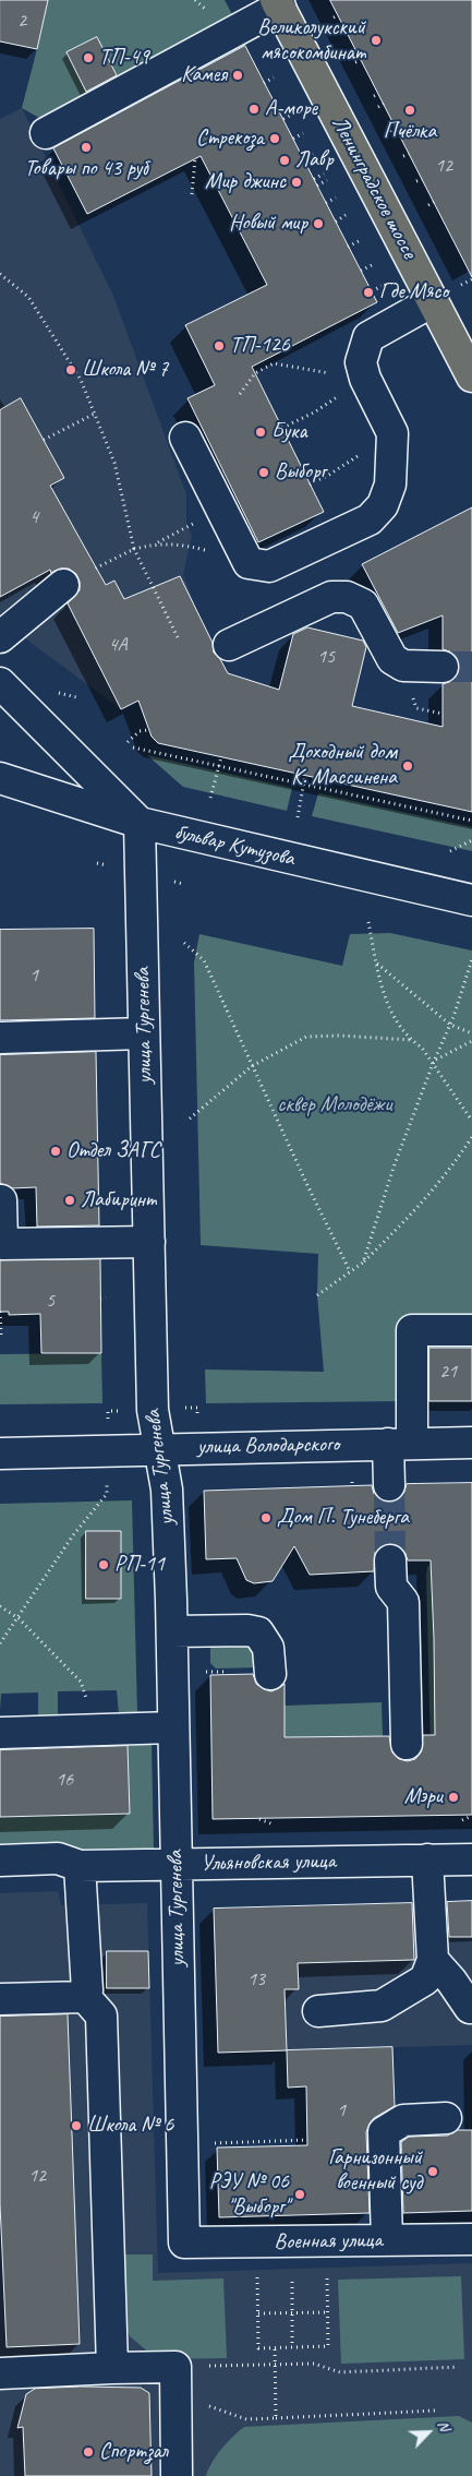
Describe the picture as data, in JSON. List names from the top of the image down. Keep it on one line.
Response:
{"streets":{"main road":["Ленинградское шоссе"],"street":["бульвар Кутузова","улица Тургенева","улица Володарского","Ульяновская улица","Военная улица"]},"crossings":[["бульвар Кутузова","улица Тургенева"],["улица Тургенева","улица Володарского"],["улица Тургенева","Ульяновская улица"],["улица Тургенева","Военная улица"]],"parks":["сквер Молодёжи"],"places":["Великолукский мясокомбинат","ТП-49","Камея","А-море","Пчёлка","Стрекоза","Товары по 43 руб","Лавр","Мир джинс","Новый мир","Где Мясо","ТП-126","Школа № 7","Бука","Выборг","Доходный дом К. Массинена","Отдел ЗАГС","Лабиринт","Дом П. Тунеберга","РП-11","Мэри","Школа № 6","Гарнизонный военный суд","РЭУ № 06 \"Выборг\"","Спортзал"],"house_numbers":["2","12","4","4А","15","1","5","21","16","13","1","12"],"north":"top right"}
